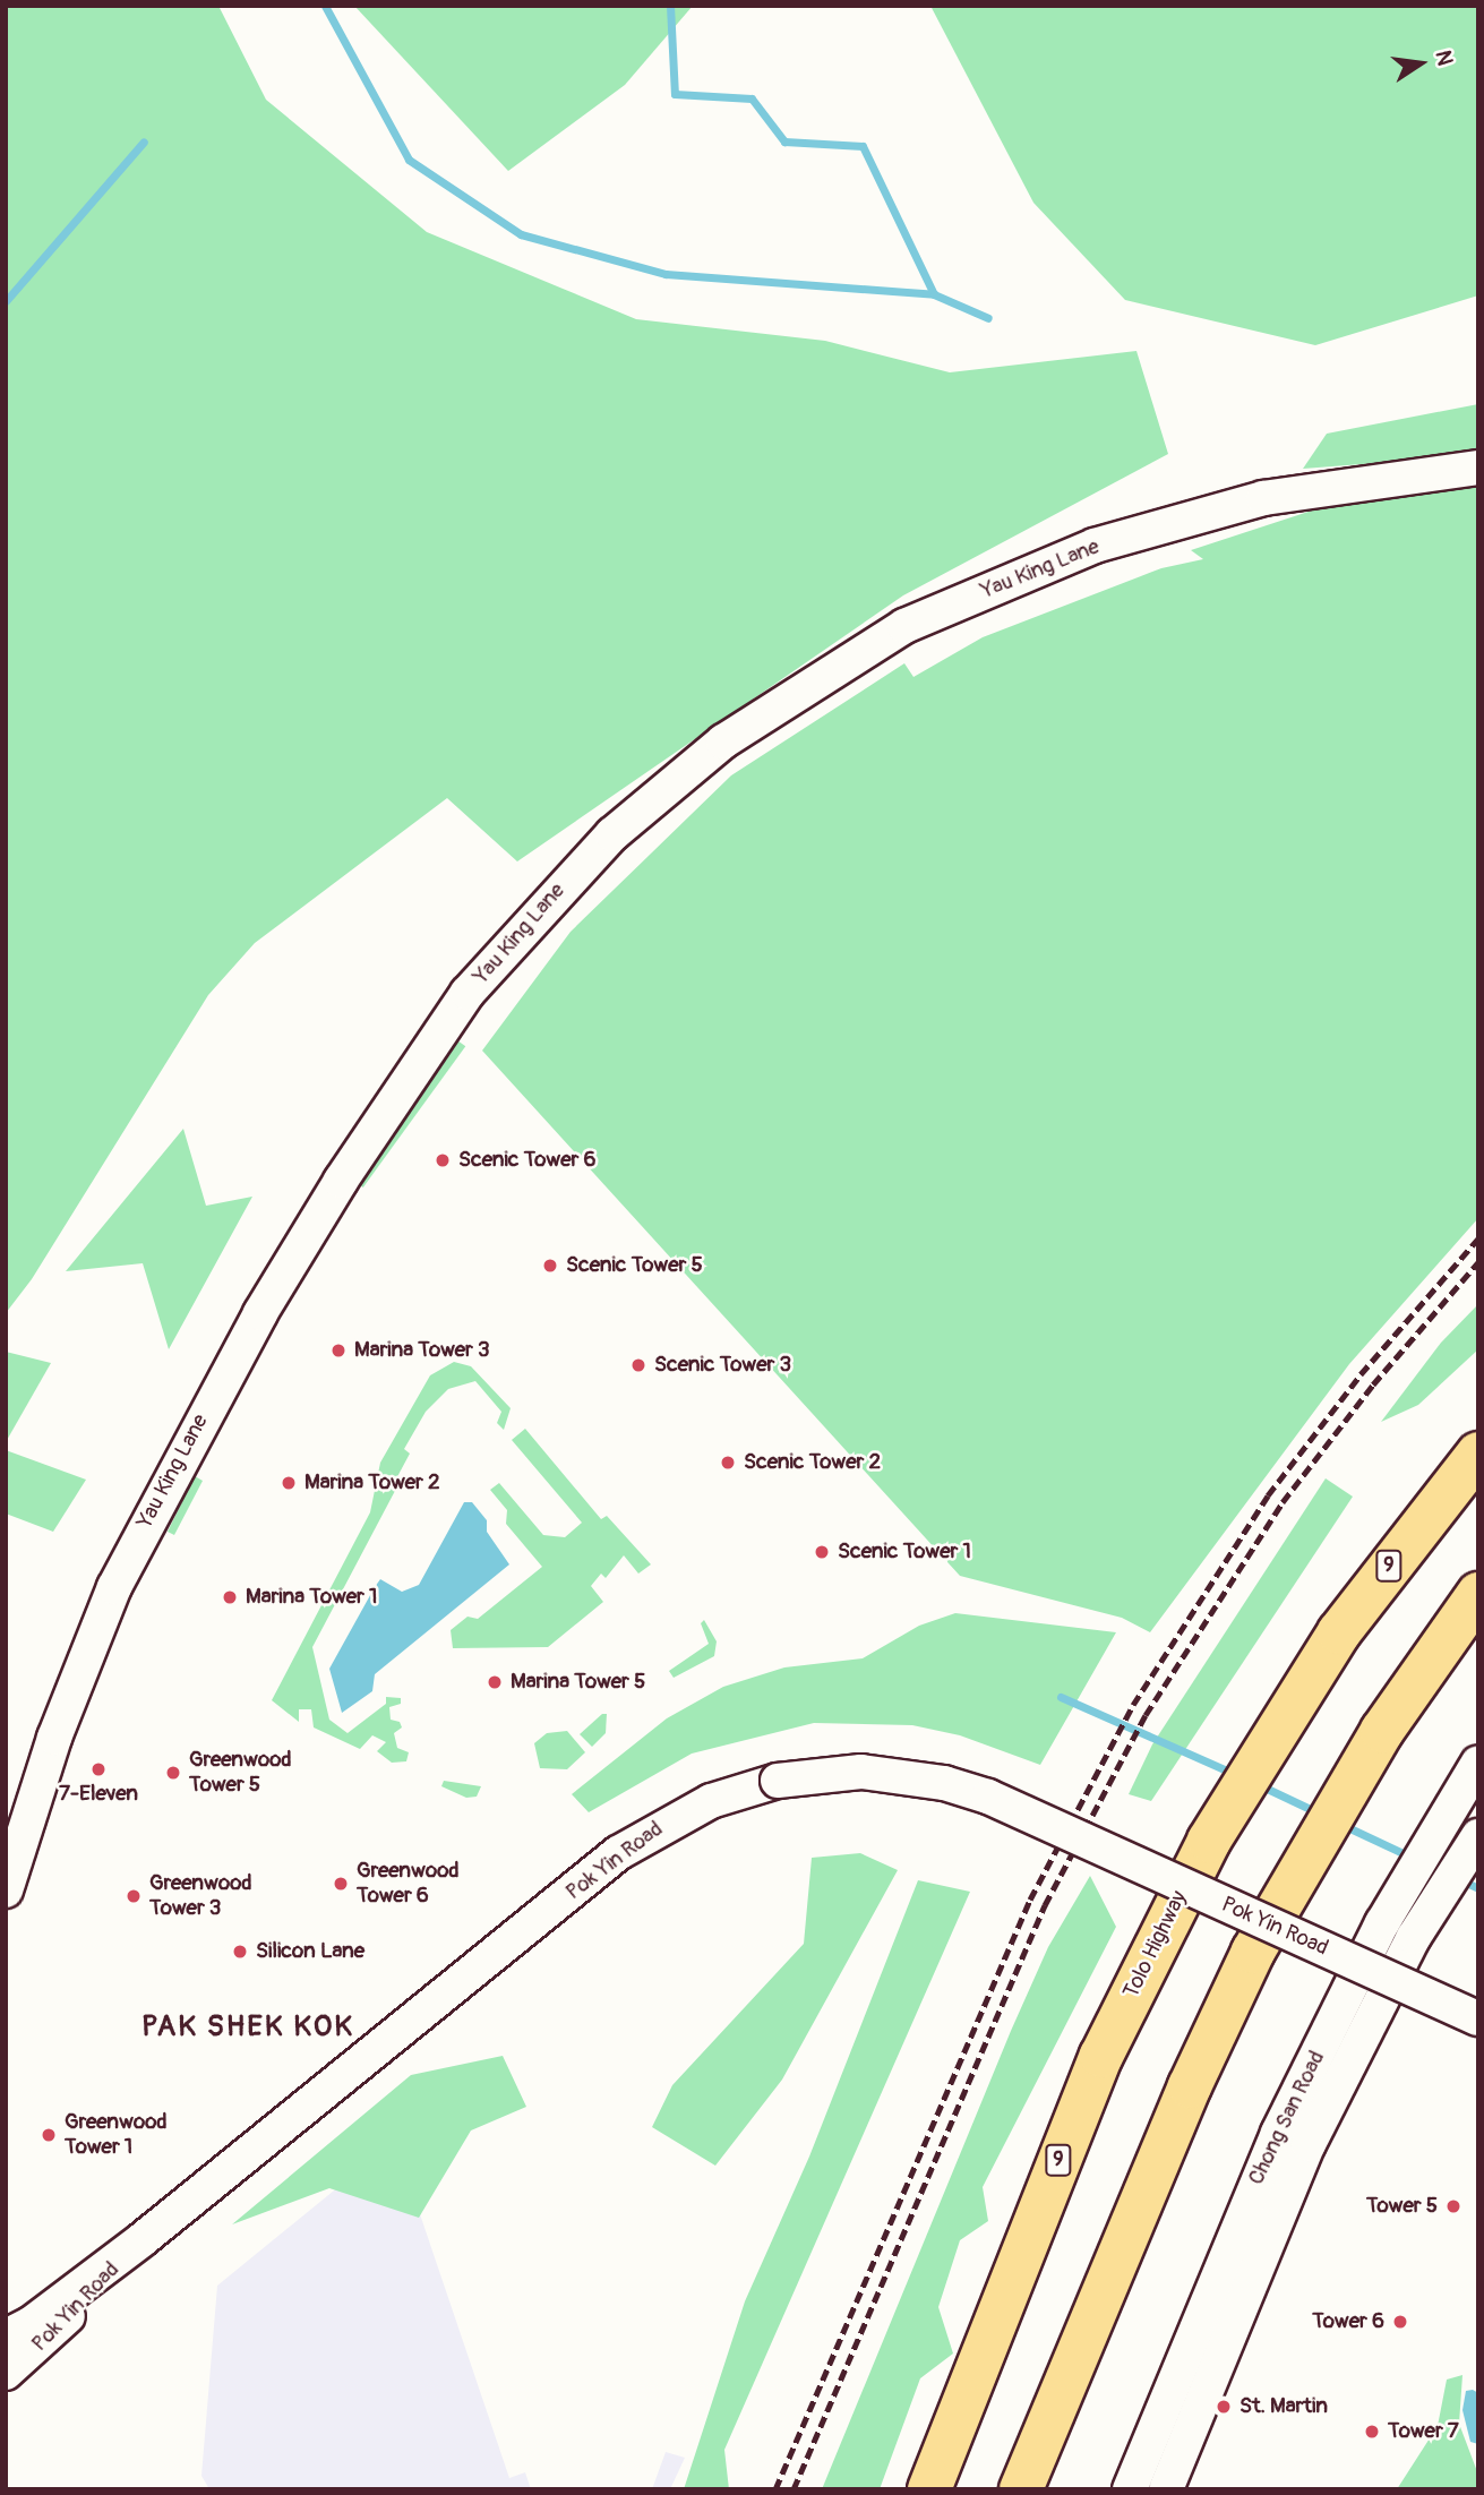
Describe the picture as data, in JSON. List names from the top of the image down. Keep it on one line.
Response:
{"streets":{"highway":["9","Tolo Highway"],"street":["Yau King Lane","Pok Yin Road","Chong San Road"]},"districts":["PAK SHEK KOK"],"places":["Scenic Tower 6","Scenic Tower 5","Marina Tower 3","Scenic Tower 3","Scenic Tower 2","Marina Tower 2","Scenic Tower 1","Marina Tower 1","Marina Tower 5","7-Eleven","Greenwood Tower 5","Greenwood Tower 6","Greenwood Tower 3","Silicon Lane","Greenwood Tower 1","Tower 5","Tower 6","St. Martin","Tower 7"],"north":"right"}
